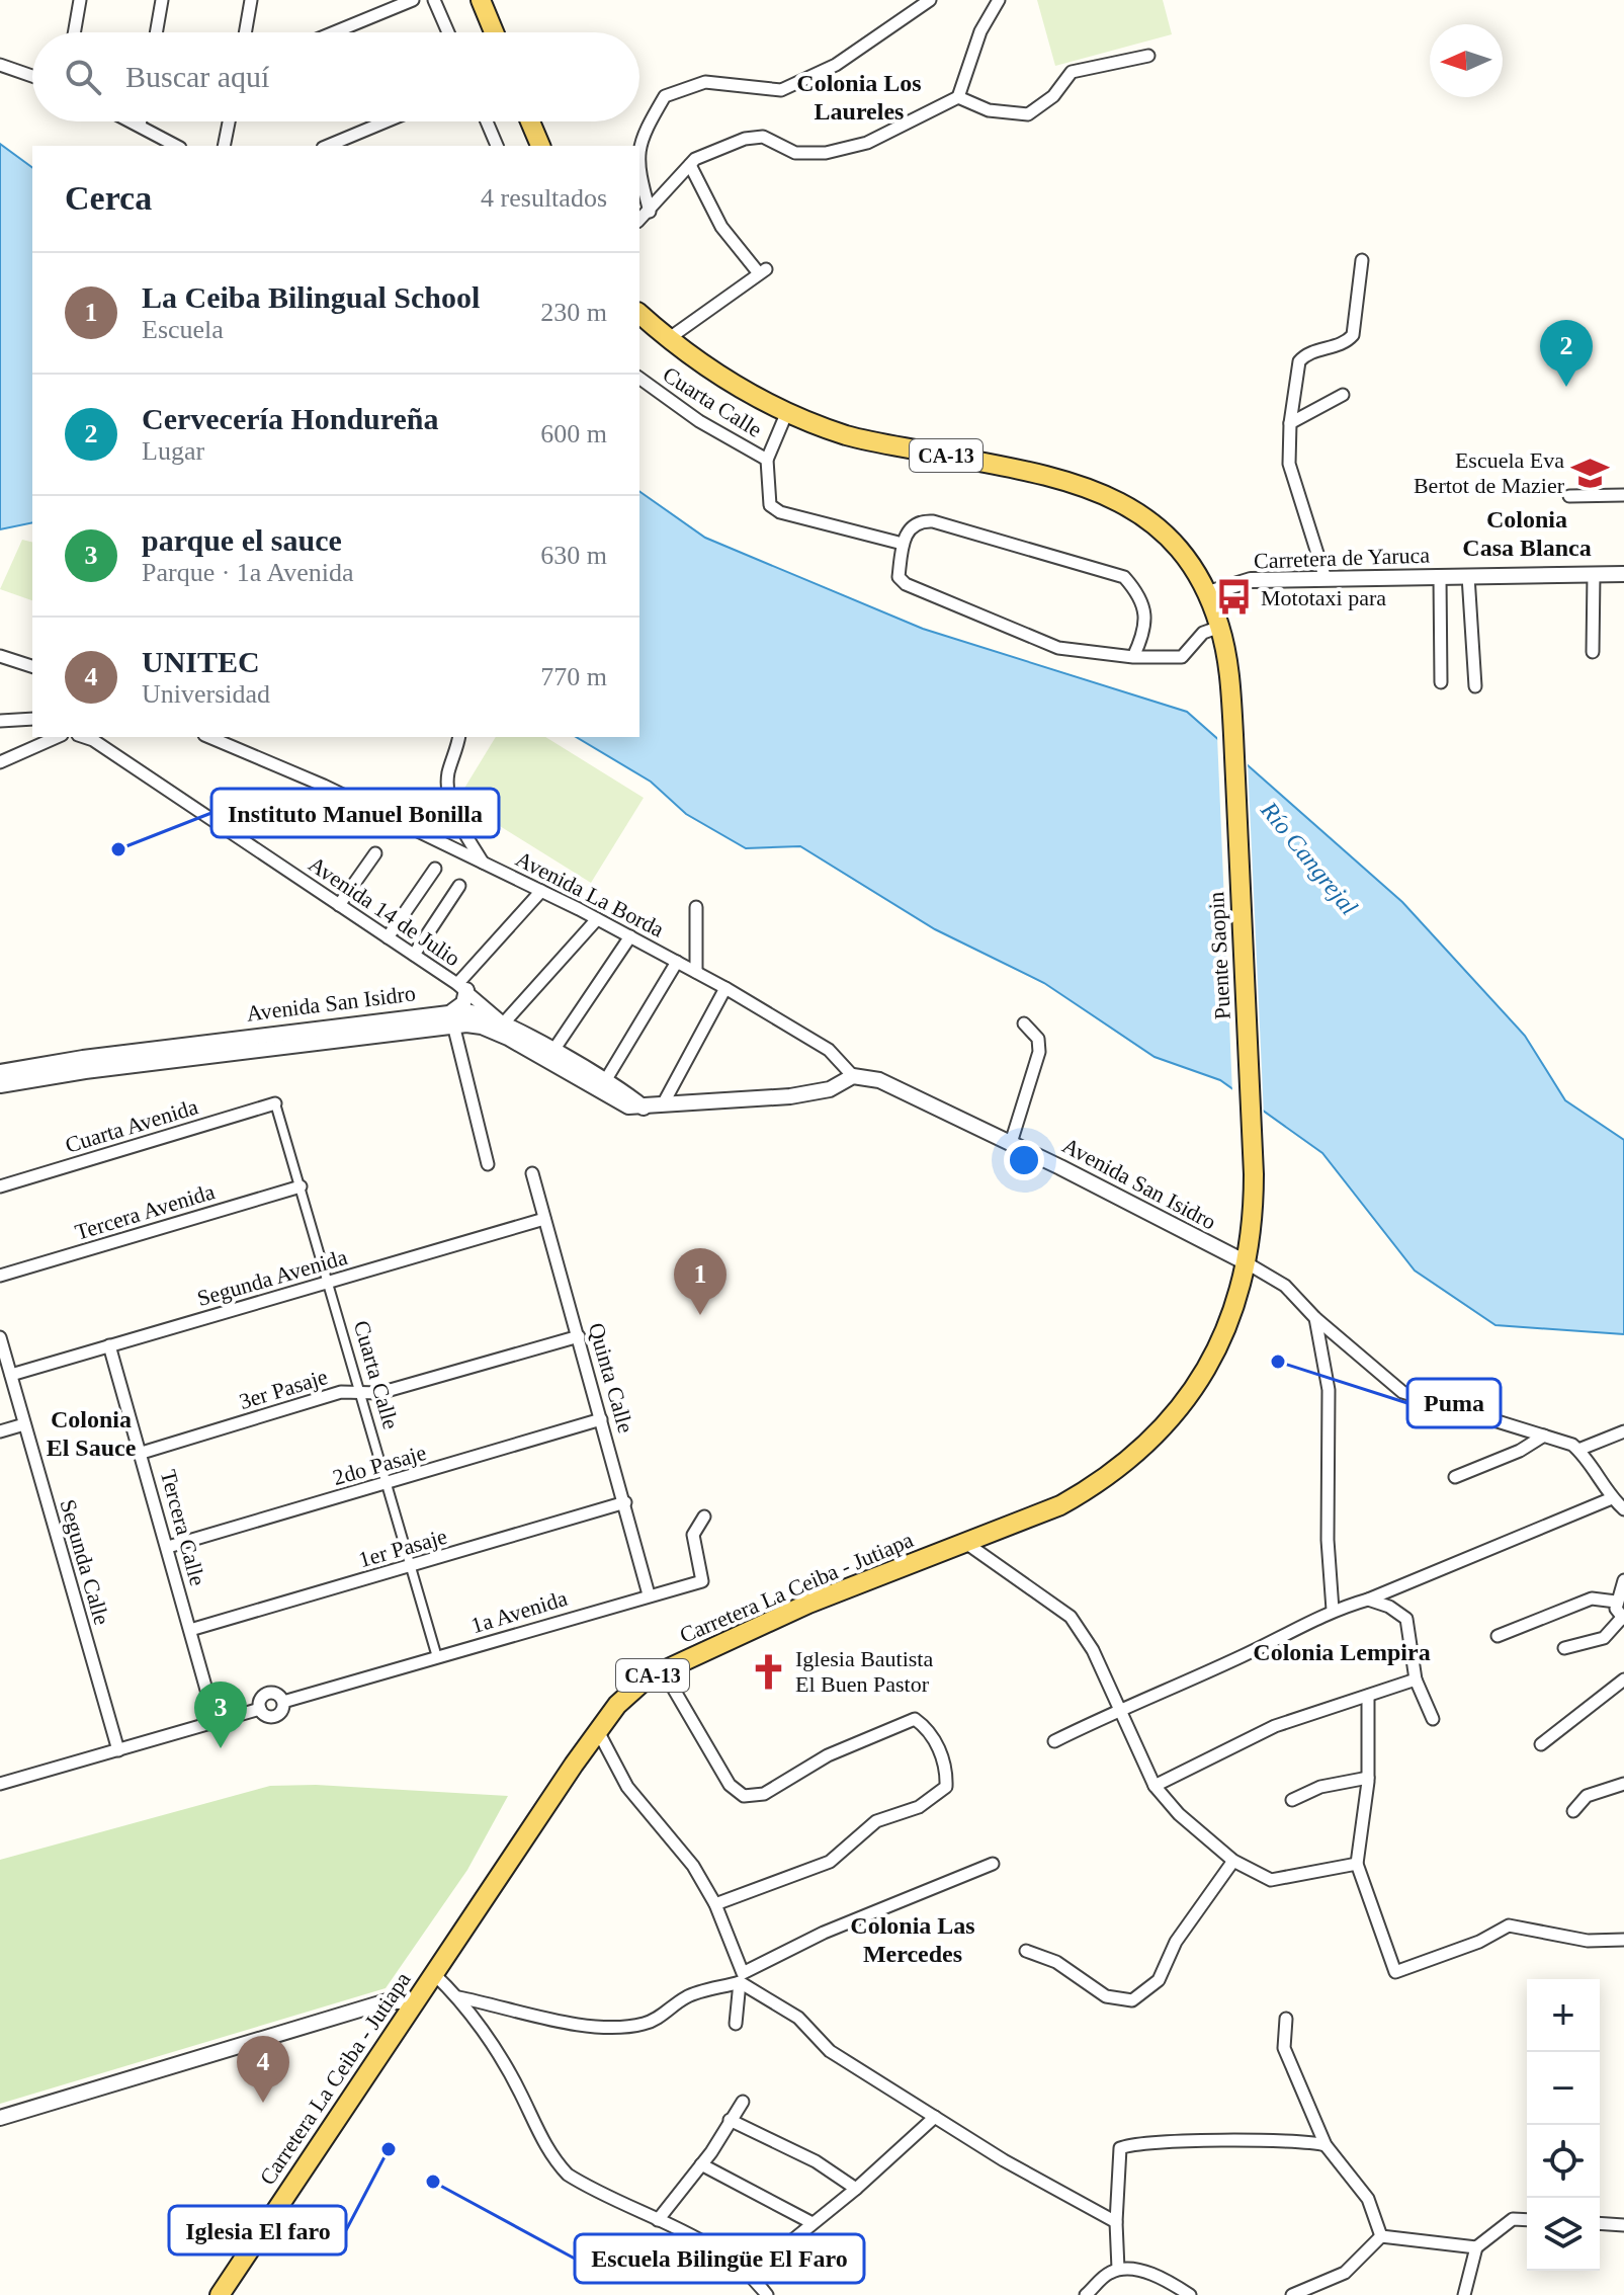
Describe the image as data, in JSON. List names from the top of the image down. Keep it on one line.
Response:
{"streets":{"main road":["CA-13","Puente Saopin","Carretera La Ceiba - Jutiapa"],"street":["Cuarta Calle","Carretera de Yaruca","Avenida La Borda","Avenida 14 de Julio","Avenida San Isidro","Cuarta Avenida","Tercera Avenida","Segunda Avenida","Quinta Calle","3er Pasaje","2do Pasaje","Tercera Calle","1er Pasaje","Segunda Calle","1a Avenida"]},"crossings":[["Cuarta Calle","Cuarta Avenida"],["Cuarta Calle","Tercera Avenida"],["Cuarta Calle","Segunda Avenida"],["Cuarta Calle","3er Pasaje"],["Cuarta Calle","2do Pasaje"],["Cuarta Calle","1er Pasaje"],["Cuarta Calle","1a Avenida"],["CA-13","Carretera de Yaruca"],["CA-13","Puente Saopin"],["Avenida La Borda","Avenida San Isidro"],["Avenida 14 de Julio","Avenida San Isidro"],["Puente Saopin","Carretera La Ceiba - Jutiapa"],["Avenida San Isidro","Carretera La Ceiba - Jutiapa"],["Segunda Avenida","Quinta Calle"],["Segunda Avenida","Tercera Calle"],["Segunda Avenida","Segunda Calle"],["Quinta Calle","3er Pasaje"],["Quinta Calle","2do Pasaje"],["Quinta Calle","1er Pasaje"],["Quinta Calle","1a Avenida"],["3er Pasaje","Tercera Calle"],["2do Pasaje","Tercera Calle"],["Tercera Calle","1er Pasaje"],["Tercera Calle","1a Avenida"],["Segunda Calle","1a Avenida"]],"districts":["Colonia Los Laureles","Colonia Casa Blanca","Colonia El Sauce","Colonia Lempira","Colonia Las Mercedes"],"water":["Río Cangrejal"],"places":{"school or university":["Escuela Eva Bertot de Mazier"],"bus stop":["Mototaxi para"],"other":["Instituto Manuel Bonilla","Puma","Iglesia El faro","Escuela Bilingüe El Faro"],"church":["Iglesia Bautista El Buen Pastor"]},"north":"left","page":{"search":"Buscar aquí","heading":["Cerca","4 resultados"],"list":[{"mark":"1","name":"La Ceiba Bilingual School","note":"Escuela","value":"230 m"},{"mark":"2","name":"Cervecería Hondureña","note":"Lugar","value":"600 m"},{"mark":"3","name":"parque el sauce","note":"Parque · 1a Avenida","value":"630 m"},{"mark":"4","name":"UNITEC","note":"Universidad","value":"770 m"}],"pins":["2","1","3","4"],"map_buttons":["+","−"]}}
